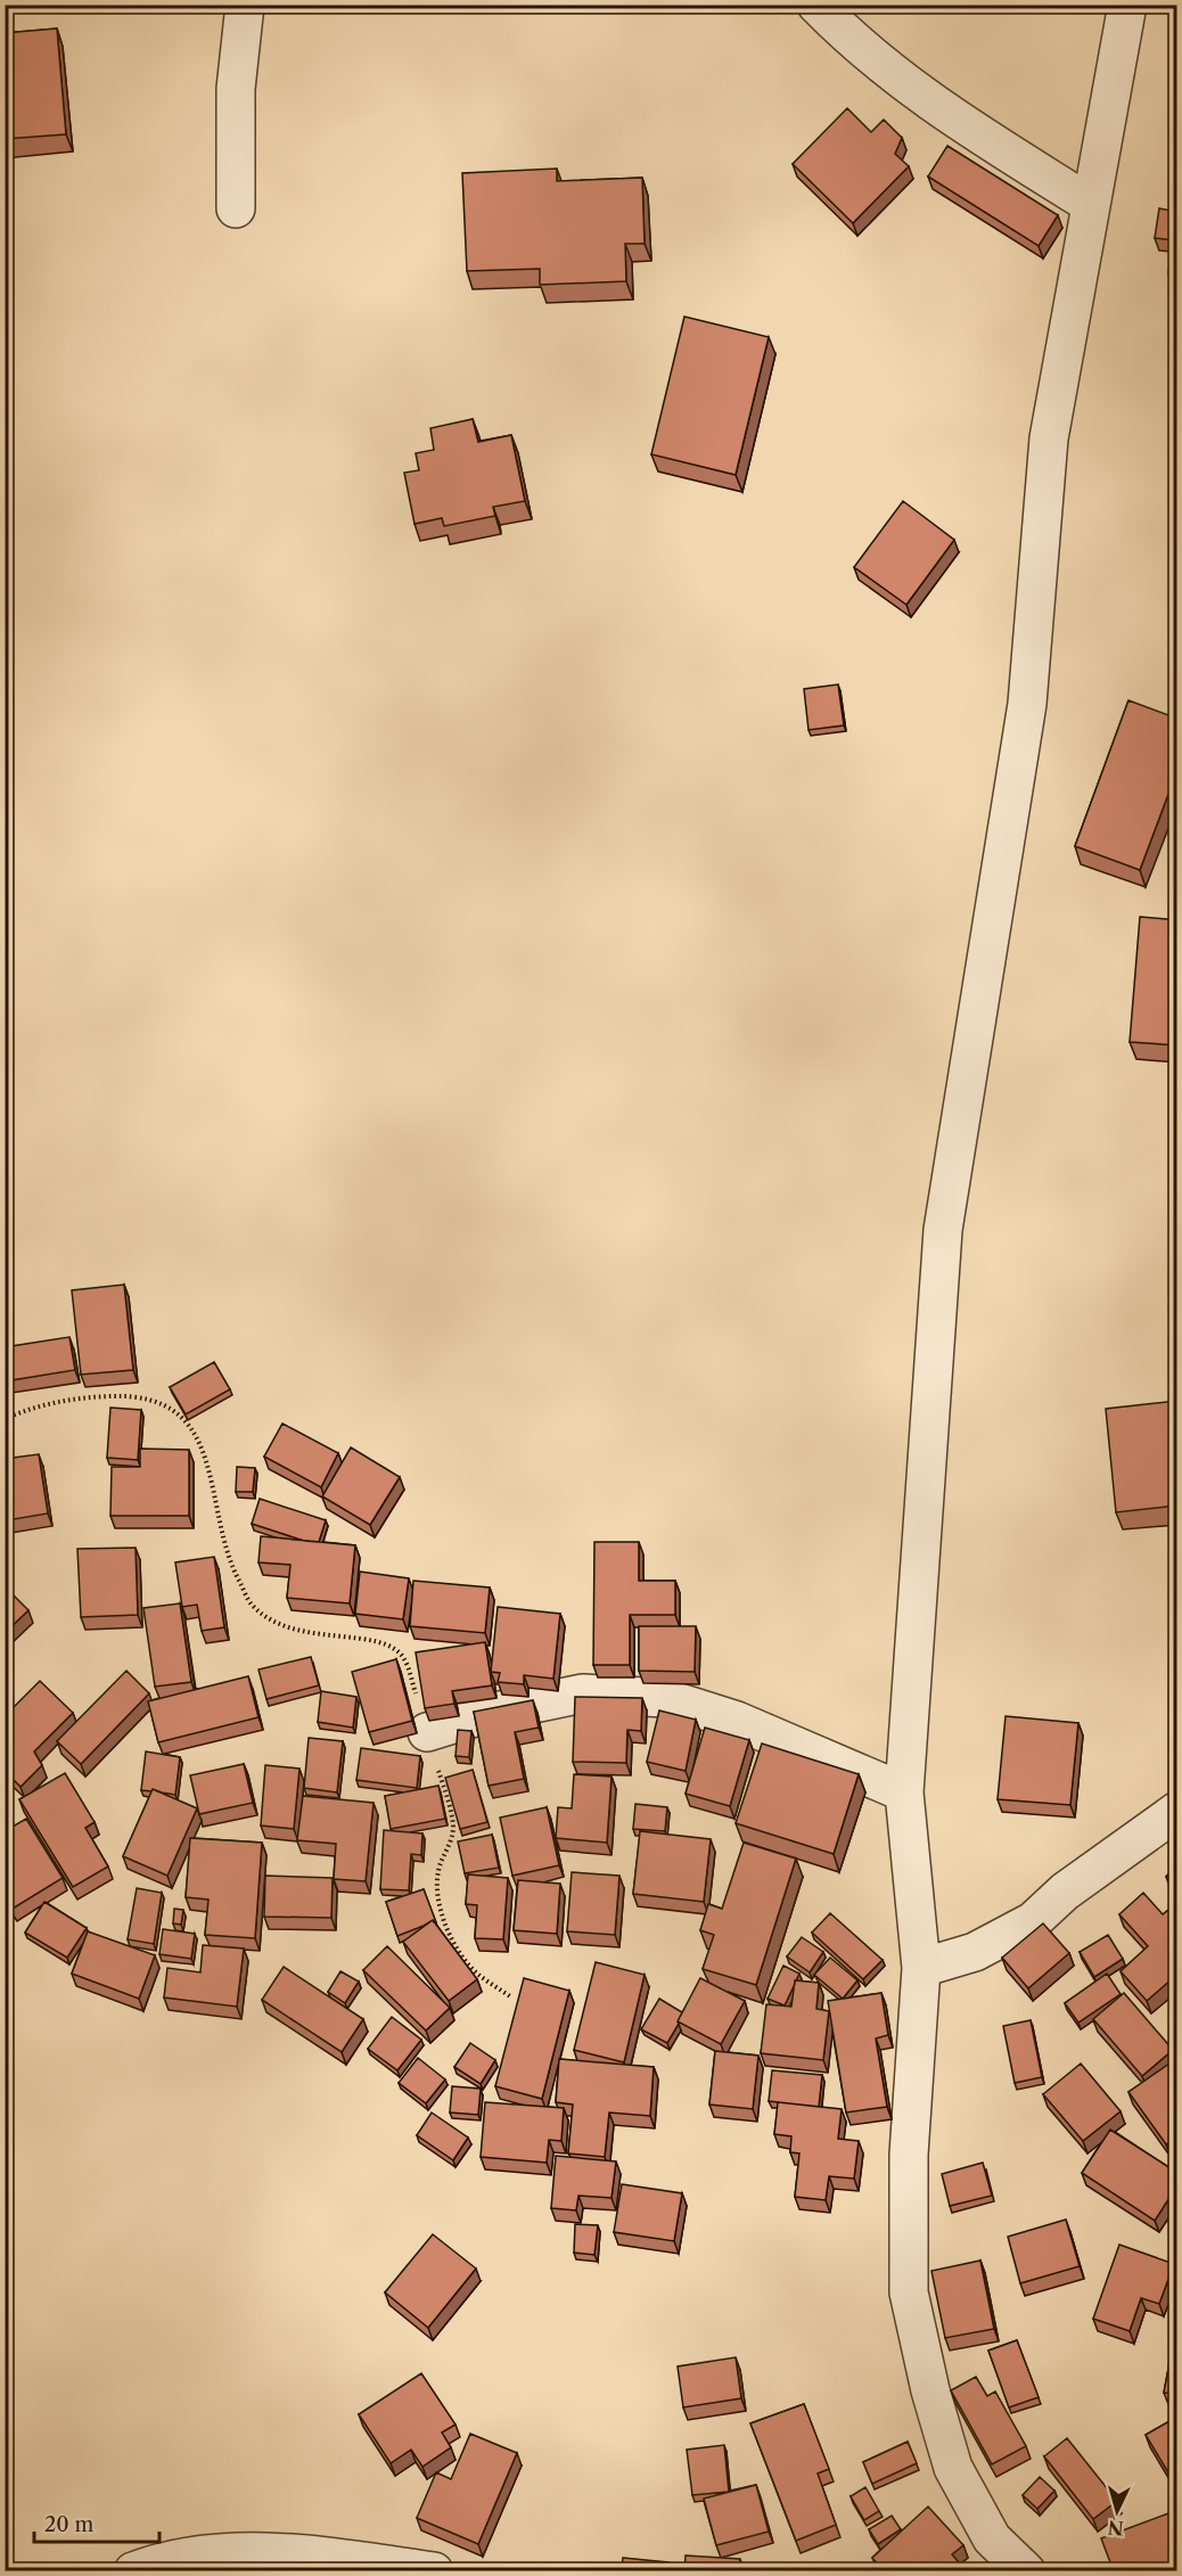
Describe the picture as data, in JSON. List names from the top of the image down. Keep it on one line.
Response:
{"scale_bar":"20 m","north":"bottom"}
